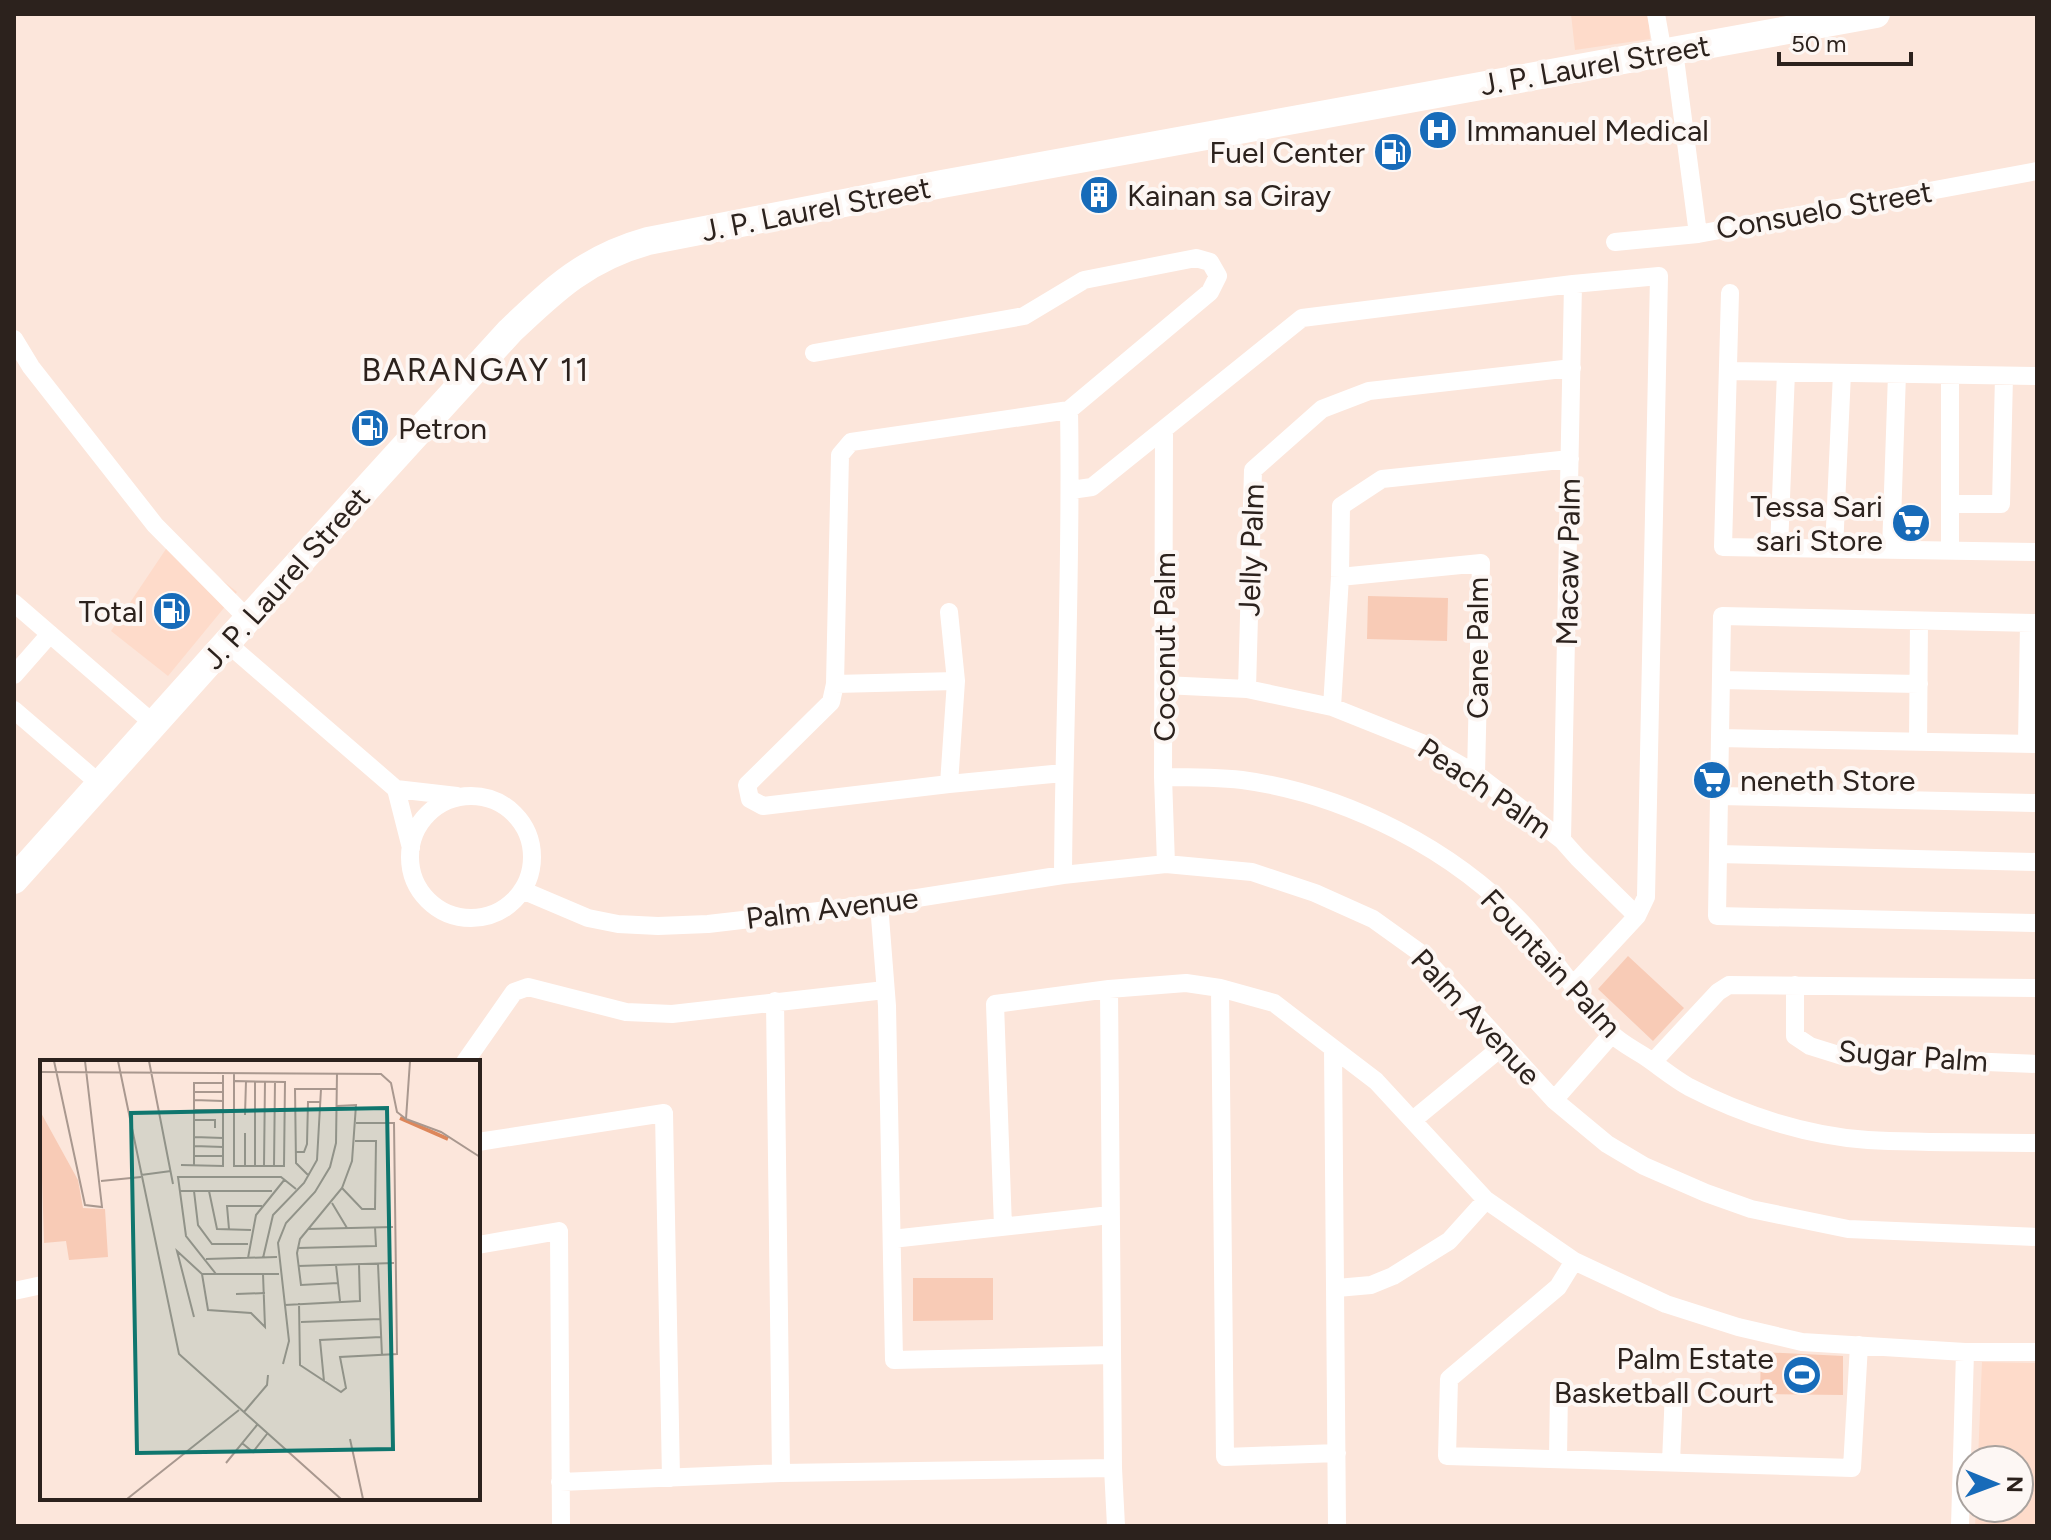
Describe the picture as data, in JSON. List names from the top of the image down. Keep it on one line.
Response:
{"streets":{"main road":["J. P. Laurel Street"],"street":["Consuelo Street","Jelly Palm","Macaw Palm","Coconut Palm","Cane Palm","Peach Palm","Palm Avenue","Fountain Palm","Sugar Palm"]},"crossings":[["J. P. Laurel Street","Consuelo Street"],["Jelly Palm","Macaw Palm"],["Jelly Palm","Peach Palm"],["Macaw Palm","Peach Palm"],["Coconut Palm","Peach Palm"],["Coconut Palm","Palm Avenue"],["Coconut Palm","Fountain Palm"],["Cane Palm","Peach Palm"]],"districts":["BARANGAY 11"],"places":{"hospital":["Immanuel Medical"],"fuel station":["Fuel Center","Petron","Total"],"building":["Kainan sa Giray"],"supermarket":["Tessa Sari sari Store","neneth Store"],"sports":["Palm Estate Basketball Court"]},"scale_bar":"50 m","north":"right"}
